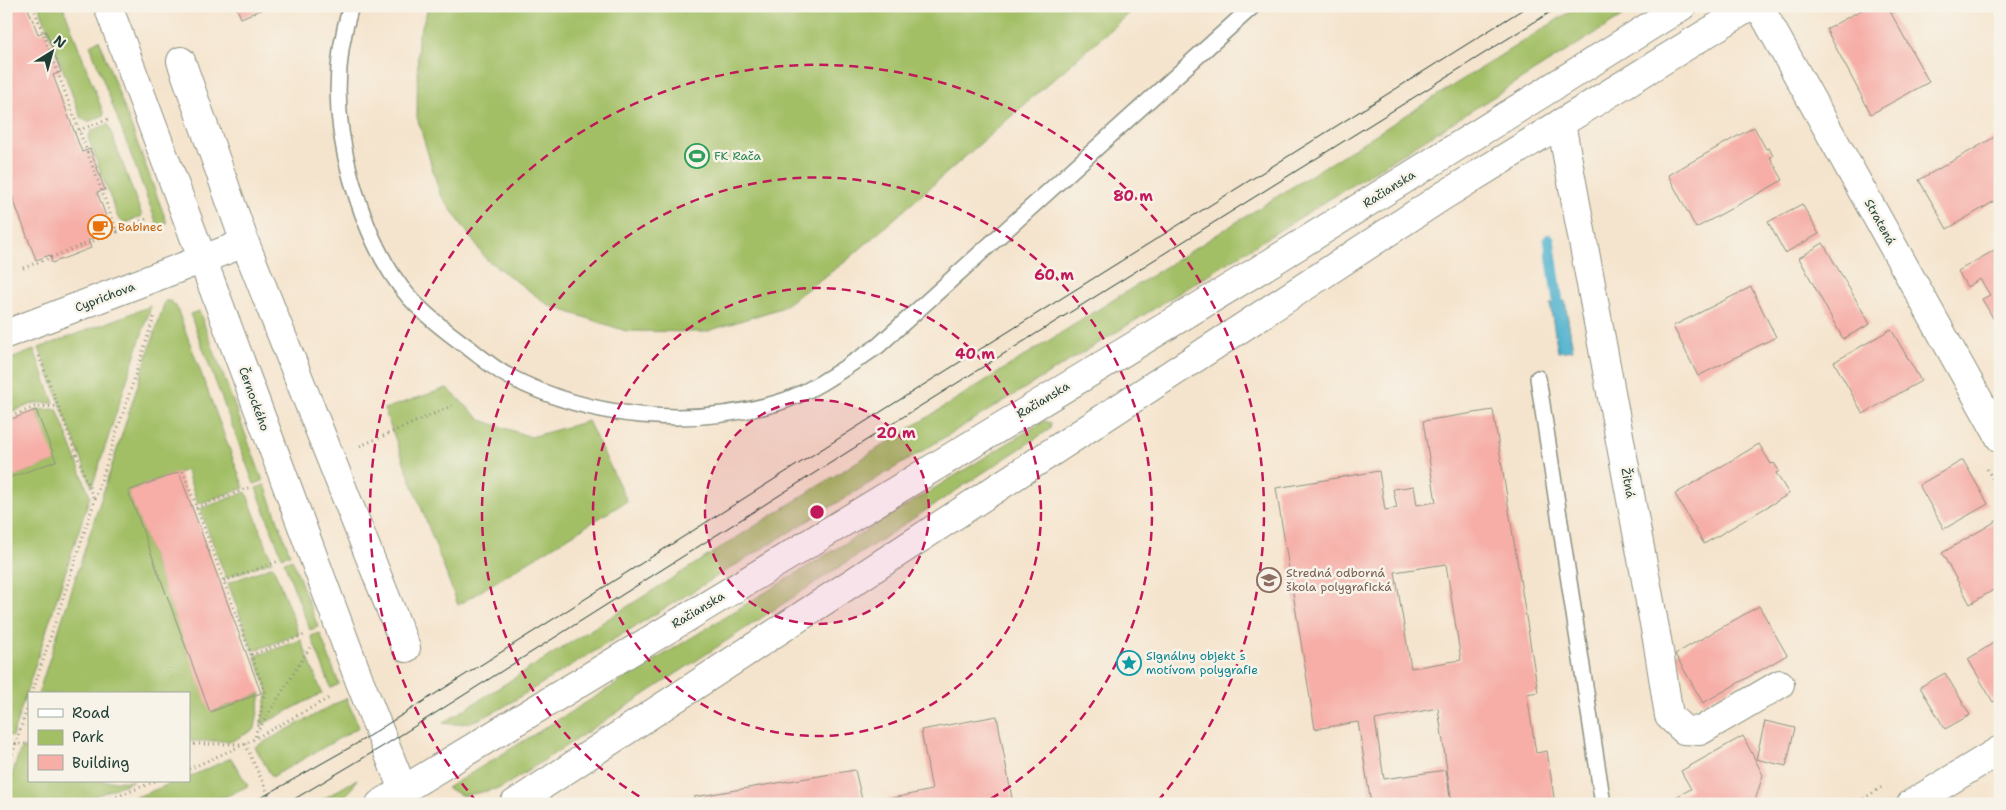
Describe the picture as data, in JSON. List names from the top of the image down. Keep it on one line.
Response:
{"streets":{"street":["Račianska","Stratená","Cyprichova","Černockého","Žitná"]},"crossings":[["Račianska","Černockého"],["Cyprichova","Černockého"]],"places":{"sports":["FK Rača"],"cafe":["Babinec"],"school or university":["Stredná odborná škola polygrafická"],"place":["Signálny objekt s motívom polygrafie"]},"legend":["Road","Park","Building"],"north":"top right","rings":["80 m","60 m","40 m","20 m"]}
